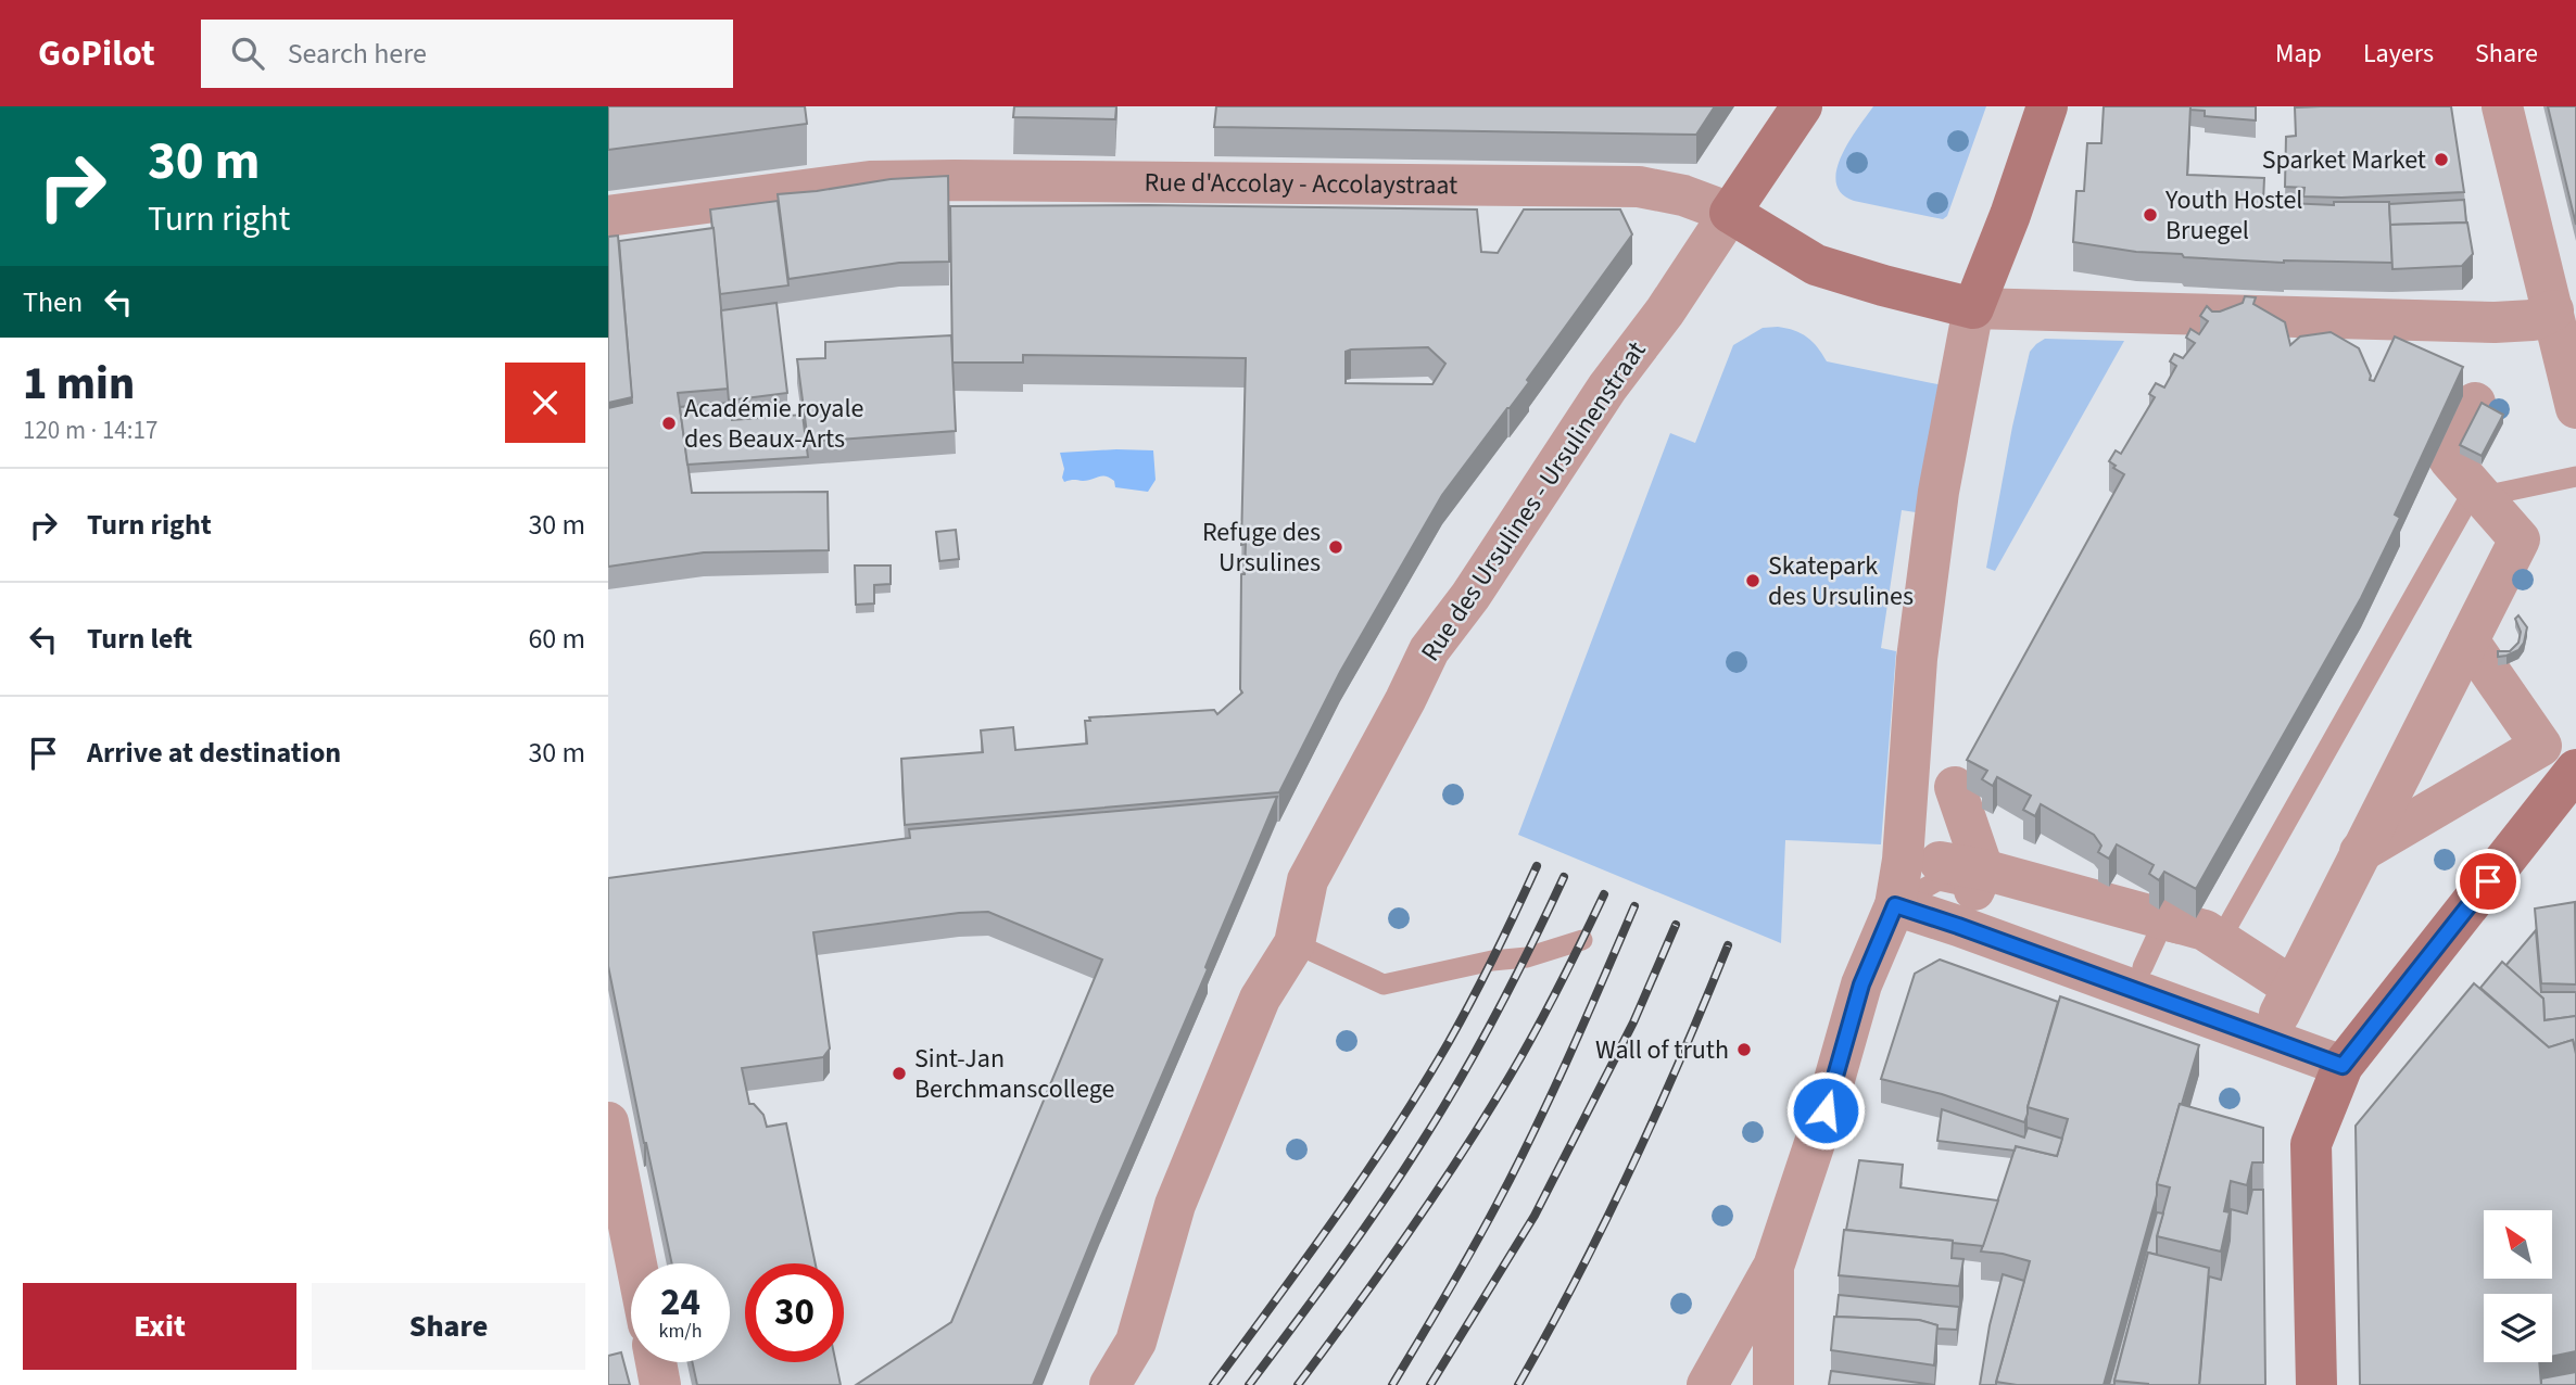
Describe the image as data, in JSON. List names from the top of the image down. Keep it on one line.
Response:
{"streets":{"street":["Rue d'Accolay - Accolaystraat","Rue des Ursulines - Ursulinenstraat"]},"crossings":[["Rue d'Accolay - Accolaystraat","Rue des Ursulines - Ursulinenstraat"]],"places":["Sparket Market","Youth Hostel Bruegel","Académie royale des Beaux-Arts","Refuge des Ursulines","Skatepark des Ursulines","Wall of truth","Sint-Jan Berchmanscollege"],"north":"top left","page":{"header":"GoPilot","search":"Search here","nav":["Map","Layers","Share"],"turn":["30 m","Turn right"],"then":"Then","heading":["1 min","120 m · 14:17"],"list":[{"name":"Turn right","value":"30 m"},{"name":"Turn left","value":"60 m"},{"name":"Arrive at destination","value":"30 m"}],"speed":"24 km/h","limit":"30","buttons":["Exit","Share"]}}
